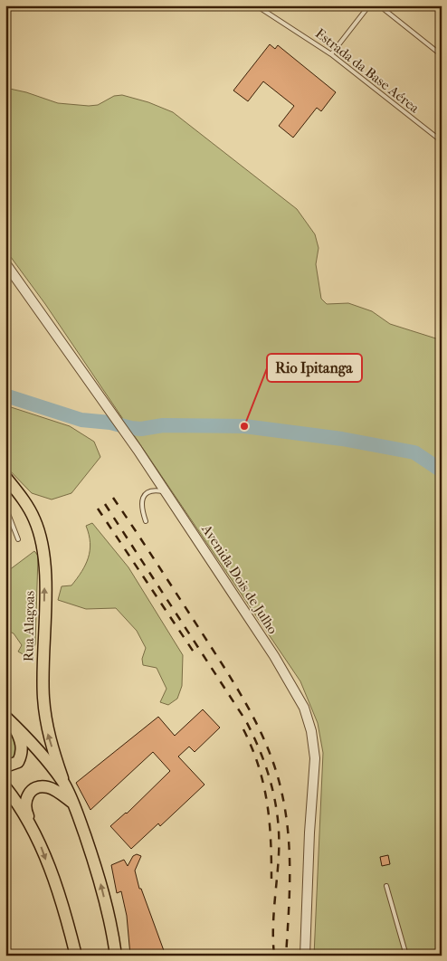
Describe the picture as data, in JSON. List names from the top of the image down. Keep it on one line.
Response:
{"streets":{"main road":["Rua Alagoas"],"street":["Avenida Dois de Julho"],"lane":["Estrada da Base Aérea"]},"one_way":["Rua Alagoas"],"places":["Rio Ipitanga"]}
